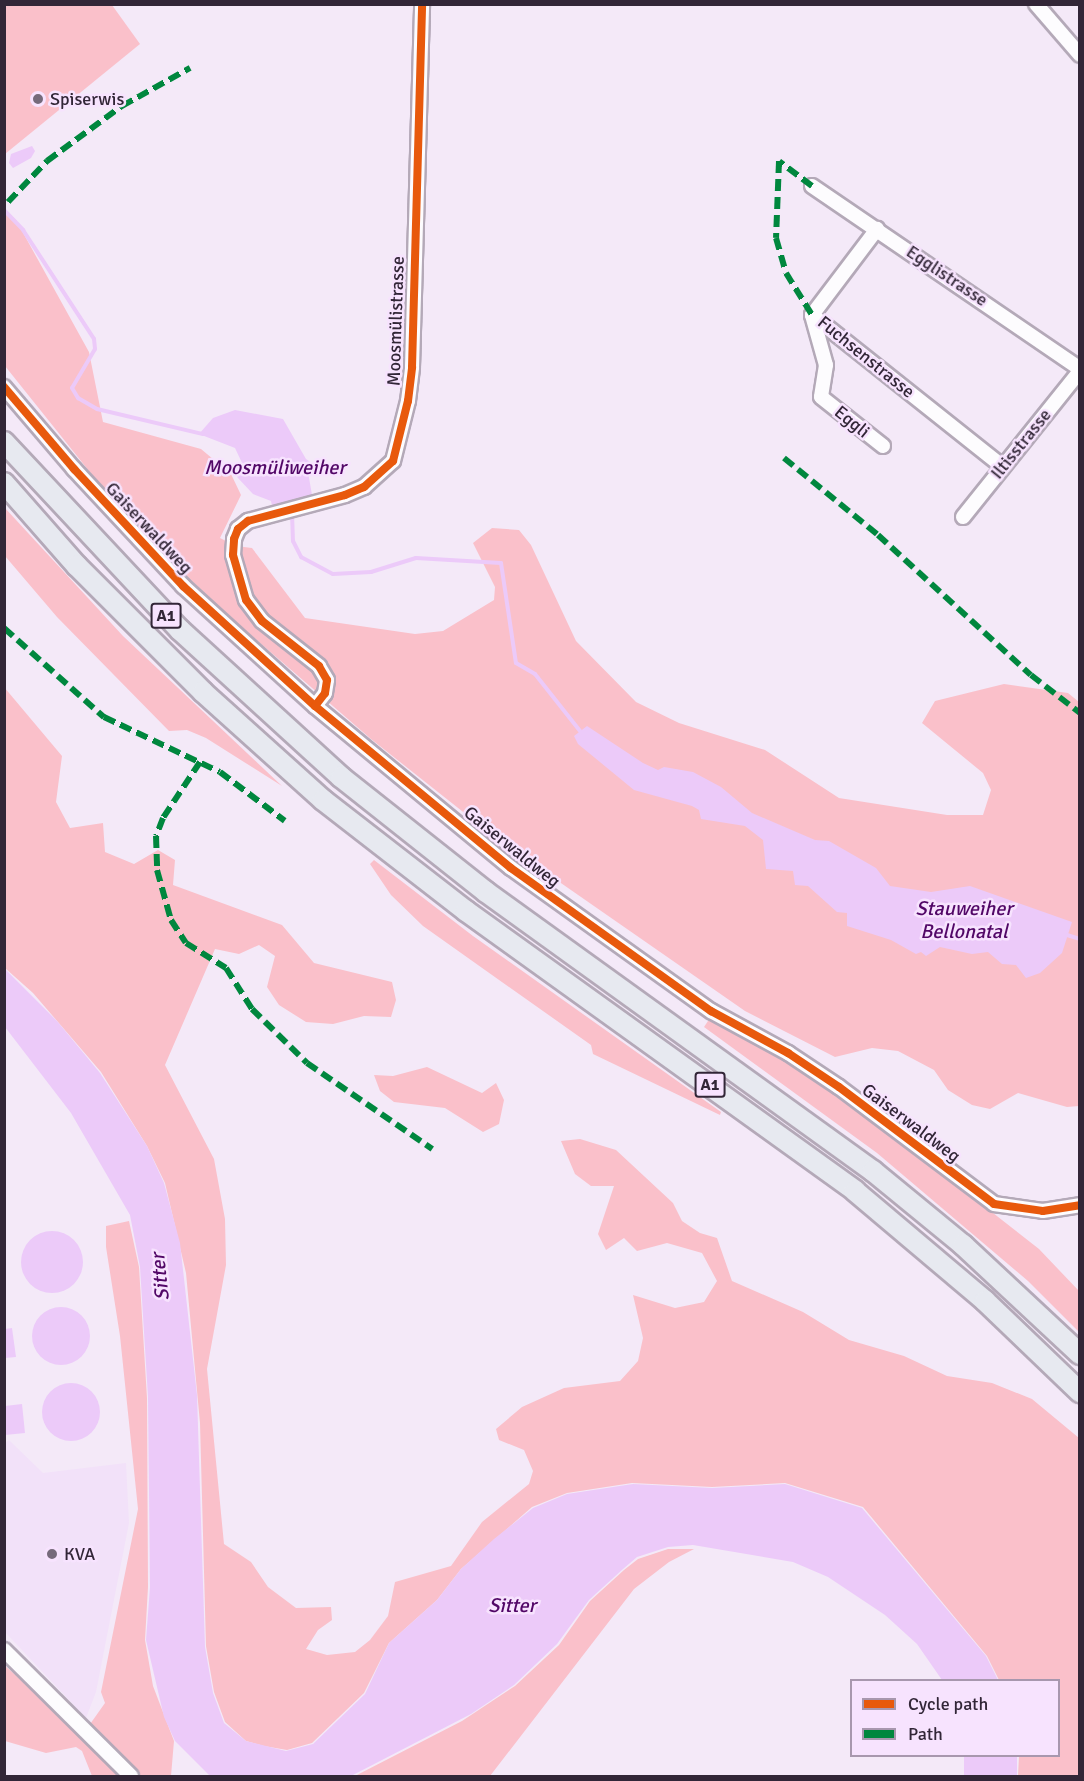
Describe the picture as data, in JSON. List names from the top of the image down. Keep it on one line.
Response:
{"streets":{"highway":["A1"],"street":["Egglistrasse","Moosmülistrasse","Fuchsenstrasse","Eggli","Iltisstrasse","Gaiserwaldweg"]},"crossings":[["Egglistrasse","Fuchsenstrasse"],["Egglistrasse","Iltisstrasse"],["Moosmülistrasse","Gaiserwaldweg"],["Fuchsenstrasse","Eggli"],["Fuchsenstrasse","Iltisstrasse"]],"water":["Moosmüliweiher","Stauweiher Bellonatal","Sitter"],"places":["Spiserwis","KVA"],"legend":["Cycle path","Path"]}
